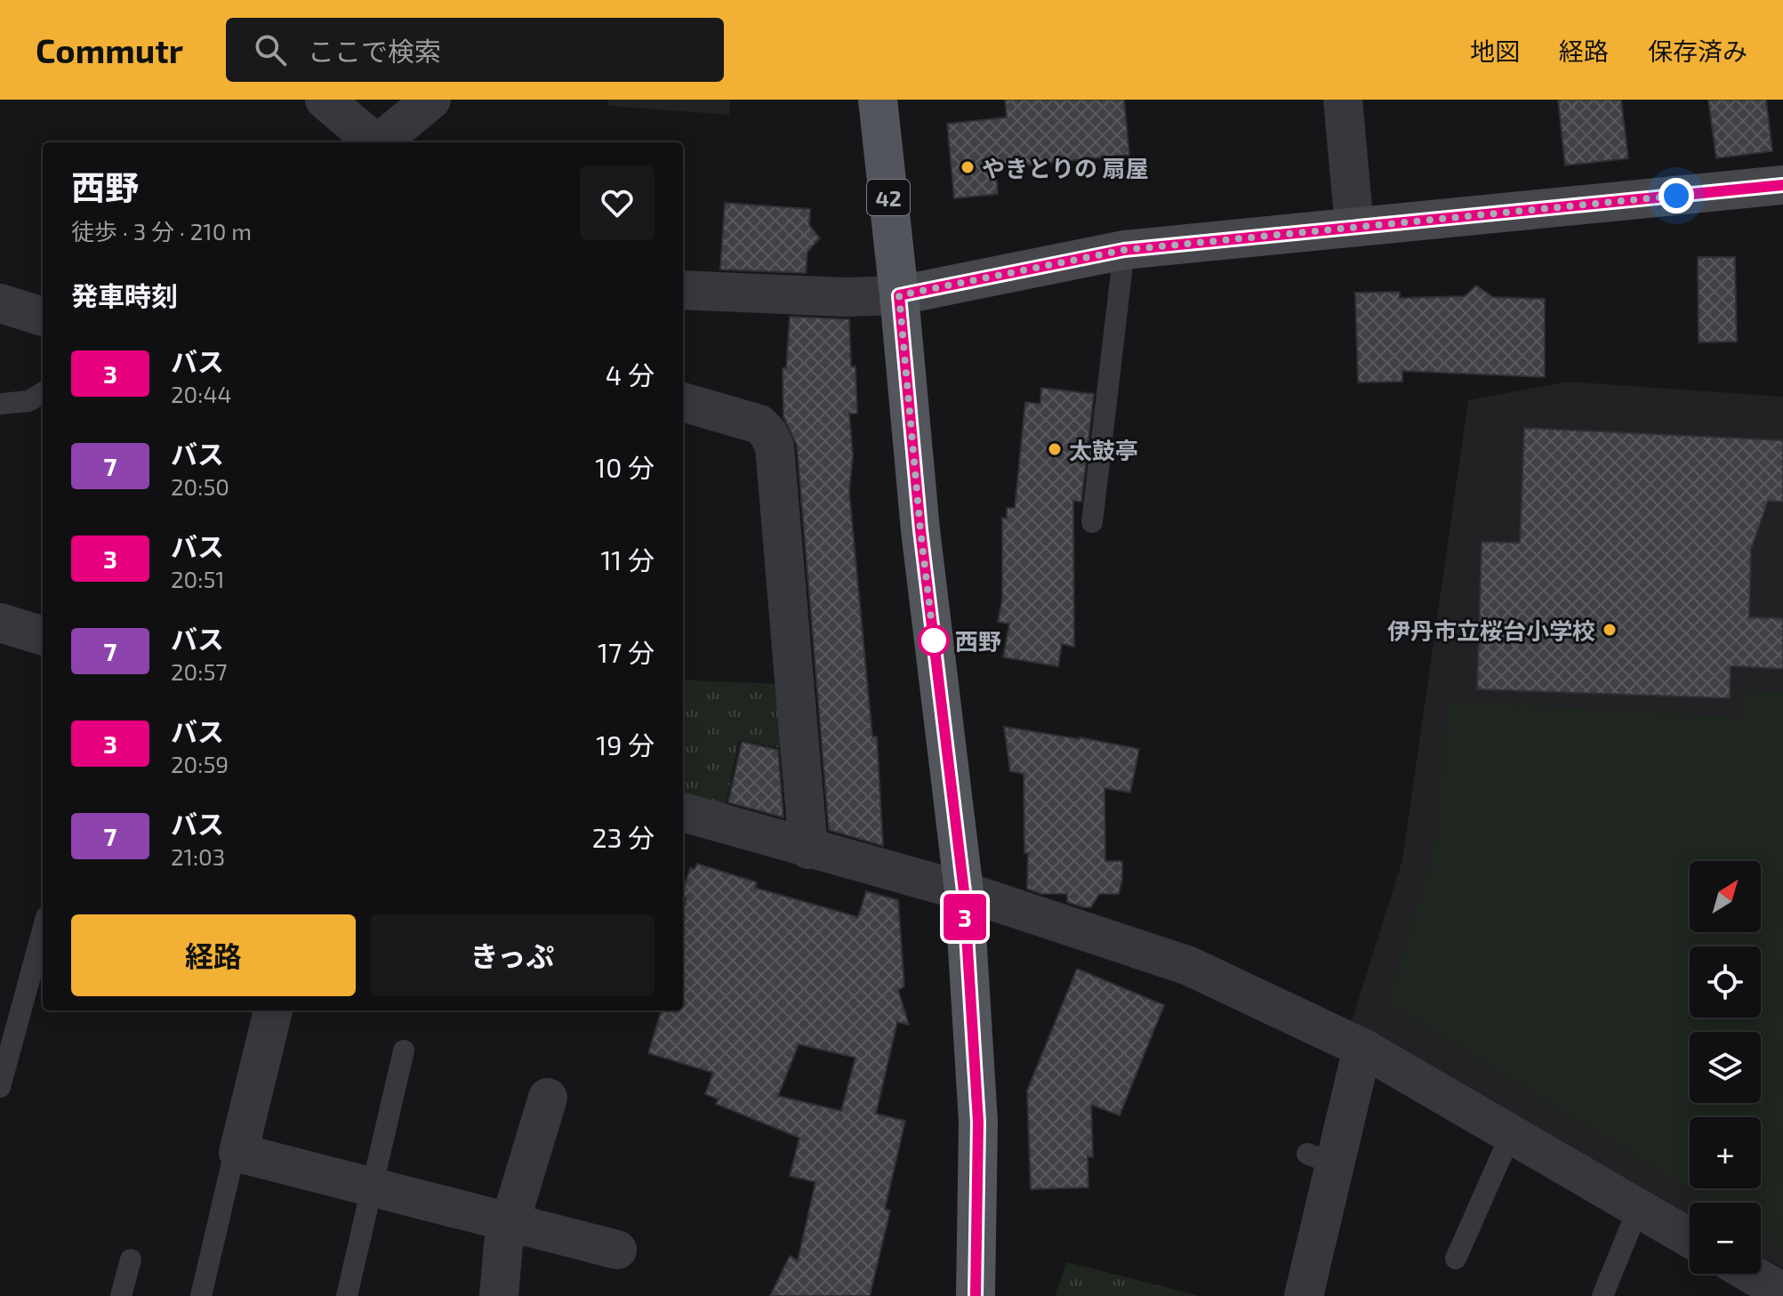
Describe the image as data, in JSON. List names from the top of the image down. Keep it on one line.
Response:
{"streets":{"main road":["42"]},"places":["やきとりの 扇屋","太鼓亭","伊丹市立桜台小学校","西野"],"lines":["bus line 3"],"north":"top right","page":{"header":"Commutr","search":"ここで検索","nav":["地図","経路","保存済み"],"on_map":"3","heading":[["西野","徒歩 · 3 分 · 210 m"],"発車時刻"],"list":[{"mark":"3","name":"バス","note":"20:44","value":"4 分"},{"mark":"7","name":"バス","note":"20:50","value":"10 分"},{"mark":"3","name":"バス","note":"20:51","value":"11 分"},{"mark":"7","name":"バス","note":"20:57","value":"17 分"},{"mark":"3","name":"バス","note":"20:59","value":"19 分"},{"mark":"7","name":"バス","note":"21:03","value":"23 分"}],"map_buttons":["+","−"],"buttons":["経路","きっぷ"]}}
